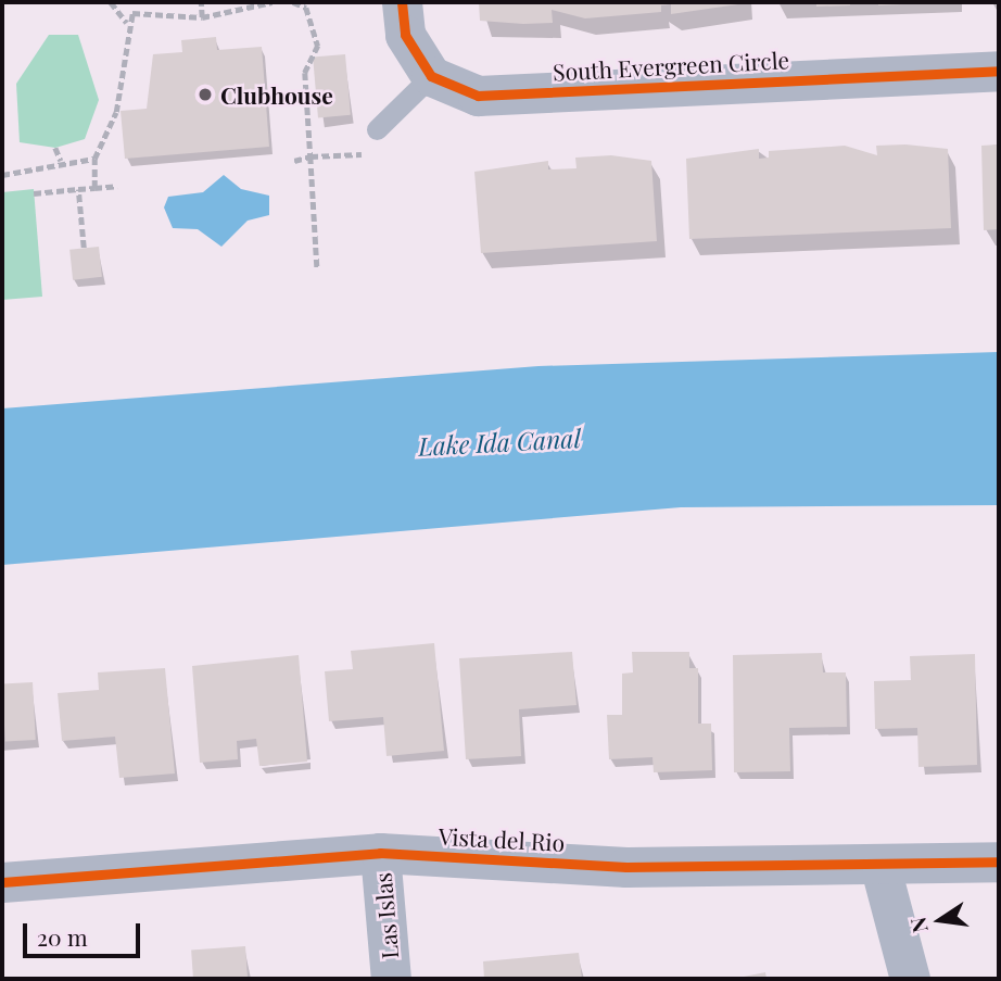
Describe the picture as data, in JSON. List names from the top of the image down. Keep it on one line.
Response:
{"streets":{"street":["South Evergreen Circle","Vista del Rio","Las Islas"]},"crossings":[["Vista del Rio","Las Islas"]],"water":["Lake Ida Canal"],"places":["Clubhouse"],"scale_bar":"20 m","north":"left"}
